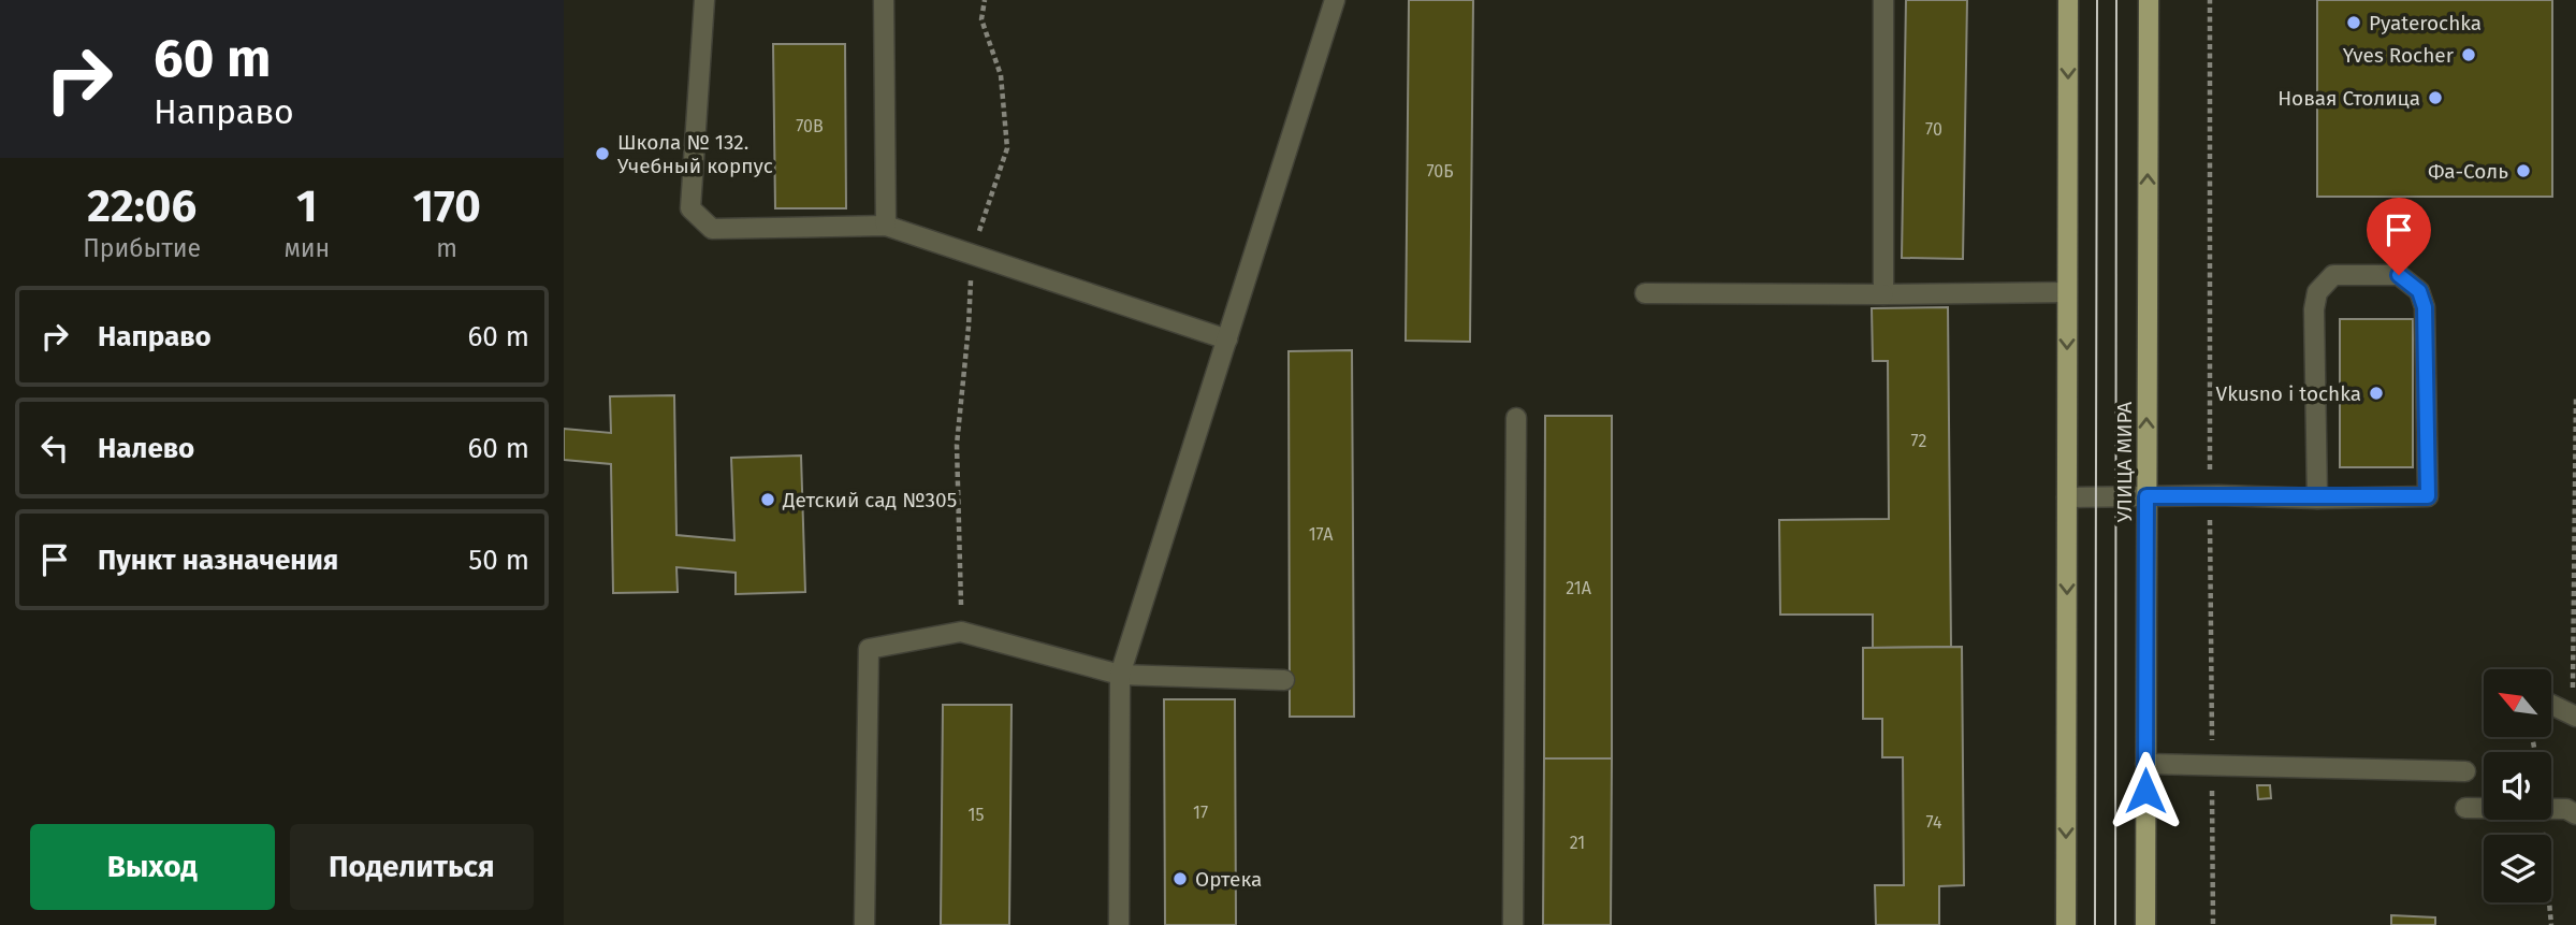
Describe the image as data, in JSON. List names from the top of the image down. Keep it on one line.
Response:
{"streets":{"main road":["УЛИЦА МИРА"]},"places":["Pyaterochka","Yves Rocher","Новая Столица","Школа № 132. Учебный корпус","Фа-Соль","Vkusno i tochka","Детский сад №305","Ортека"],"house_numbers":["70В","70","70Б","72","17А","21А","17","15","74","21"],"north":"top left","page":{"turn":["60 m","Направо"],"eta":["22:06","Прибытие","1","мин","170","m"],"list":[{"name":"Направо","value":"60 m"},{"name":"Налево","value":"60 m"},{"name":"Пункт назначения","value":"50 m"}],"buttons":["Выход","Поделиться"]}}
